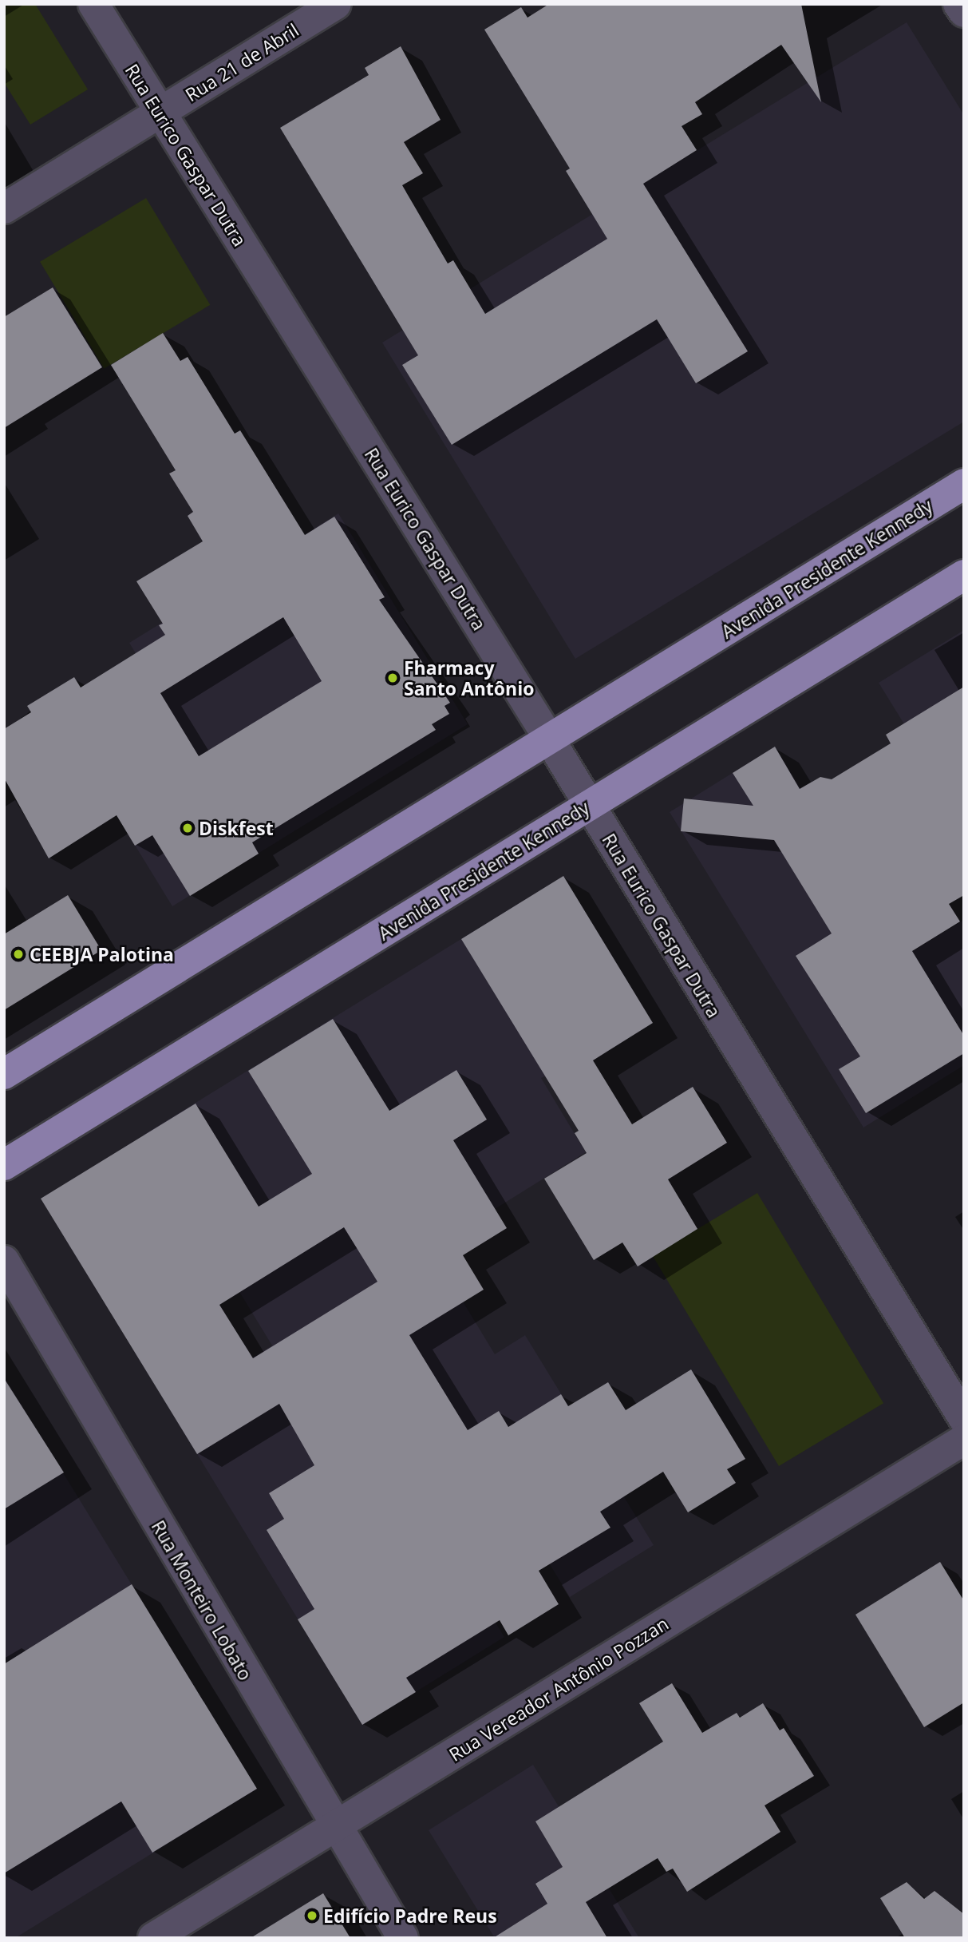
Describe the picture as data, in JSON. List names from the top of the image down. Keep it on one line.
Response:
{"streets":{"main road":["Avenida Presidente Kennedy"],"street":["Rua 21 de Abril","Rua Eurico Gaspar Dutra","Rua Monteiro Lobato","Rua Vereador Antônio Pozzan"]},"crossings":[["Rua 21 de Abril","Rua Eurico Gaspar Dutra"],["Rua Eurico Gaspar Dutra","Avenida Presidente Kennedy"],["Rua Monteiro Lobato","Rua Vereador Antônio Pozzan"]],"places":["Fharmacy Santo Antônio","Diskfest","CEEBJA Palotina","Edifício Padre Reus"]}
